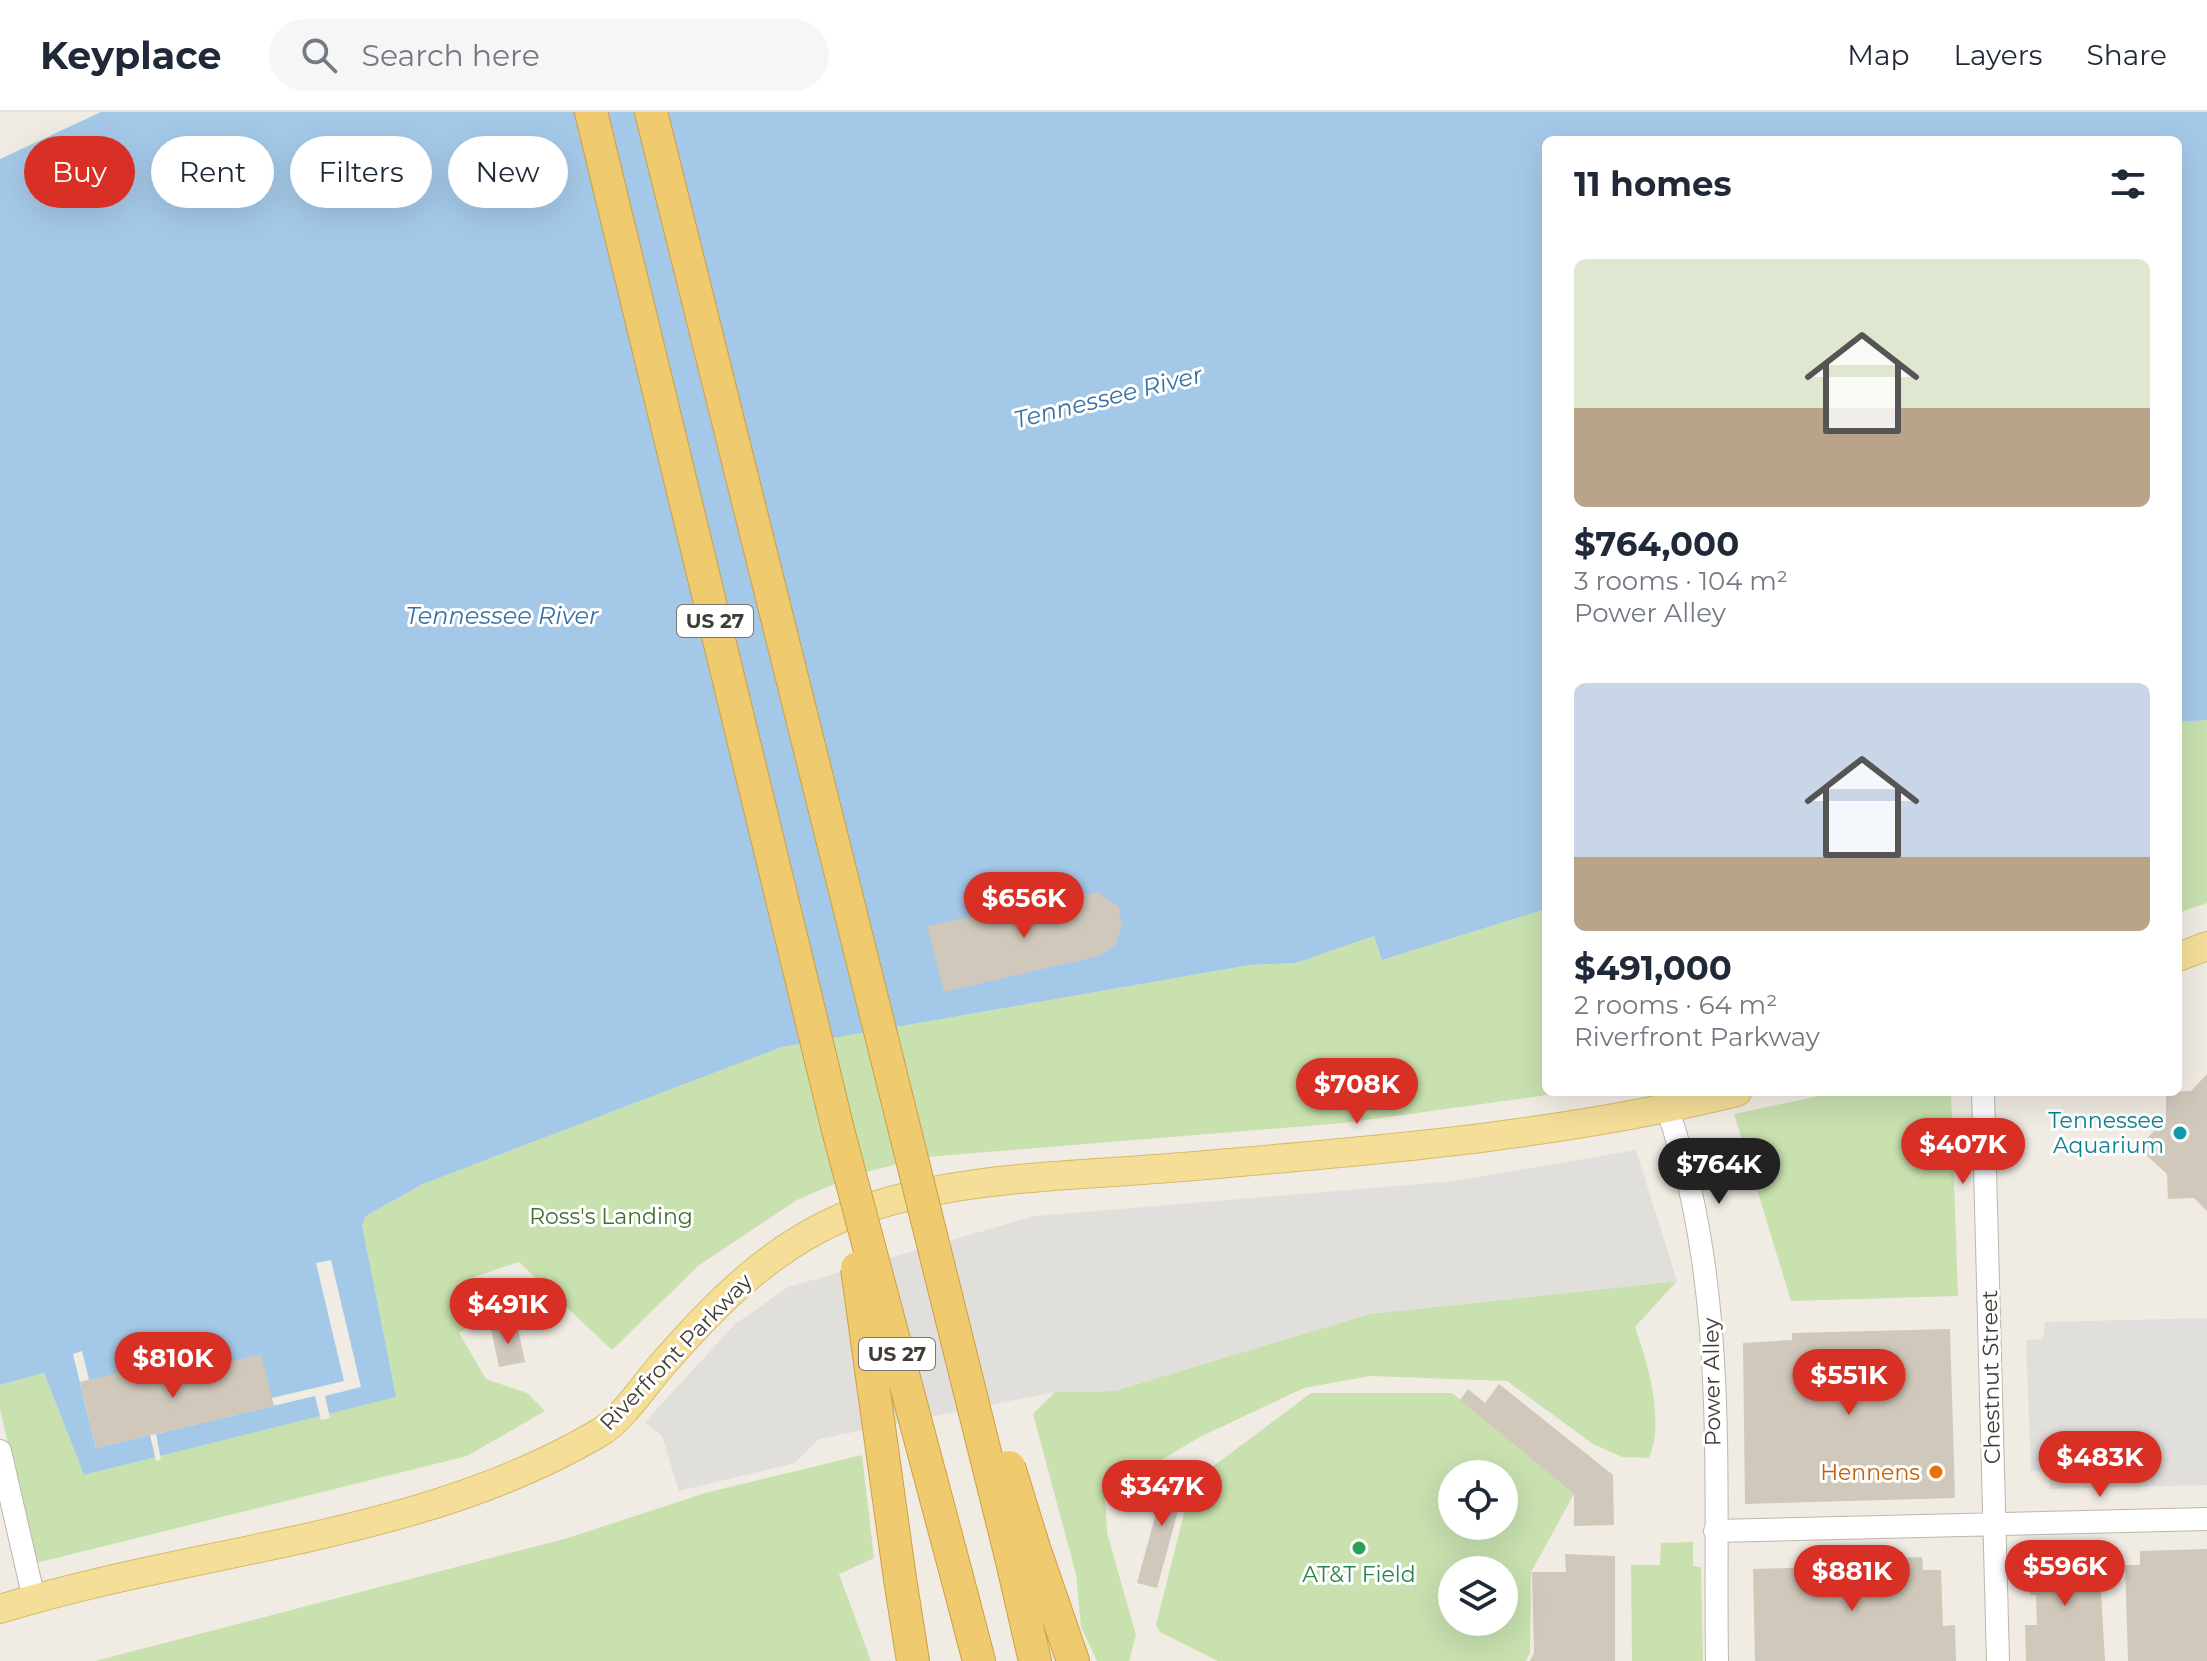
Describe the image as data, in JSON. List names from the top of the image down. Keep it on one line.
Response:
{"streets":{"highway":["US 27"],"main road":["Riverfront Parkway"],"street":["Chestnut Street","Power Alley"]},"crossings":[["Riverfront Parkway","Power Alley"]],"water":["Tennessee River"],"parks":["Ross's Landing"],"places":["Tennessee Aquarium","Hennens","AT&T Field"],"page":{"header":"Keyplace","search":"Search here","nav":["Map","Layers","Share"],"chip":["Buy","Rent","Filters","New"],"heading":"11 homes","list":[{"name":"$764,000","note":"3 rooms · 104 m² · Power Alley"},{"name":"$491,000","note":"2 rooms · 64 m² · Riverfront Parkway"}],"price":["$656K","$708K","$407K","$764K","$491K","$810K","$551K","$483K","$347K","$596K","$881K"]}}
